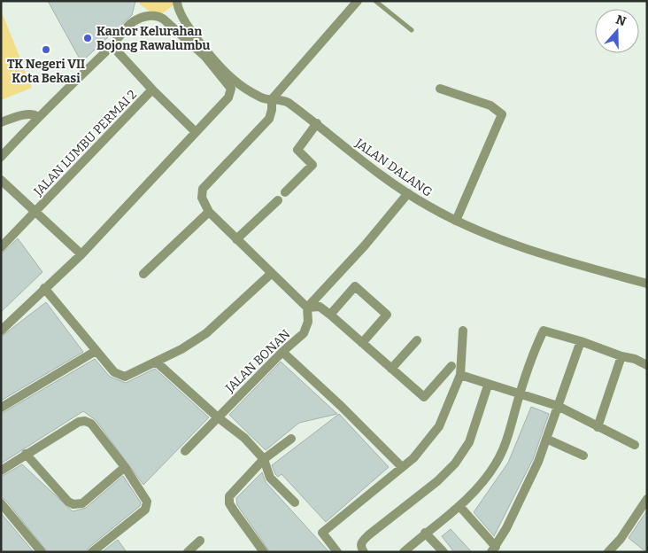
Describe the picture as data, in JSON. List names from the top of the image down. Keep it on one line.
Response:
{"streets":{"street":["JALAN LUMBU PERMAI 2","JALAN DALANG","JALAN BONAN"]},"places":["Kantor Kelurahan Bojong Rawalumbu","TK Negeri VII Kota Bekasi"],"north":"top"}
